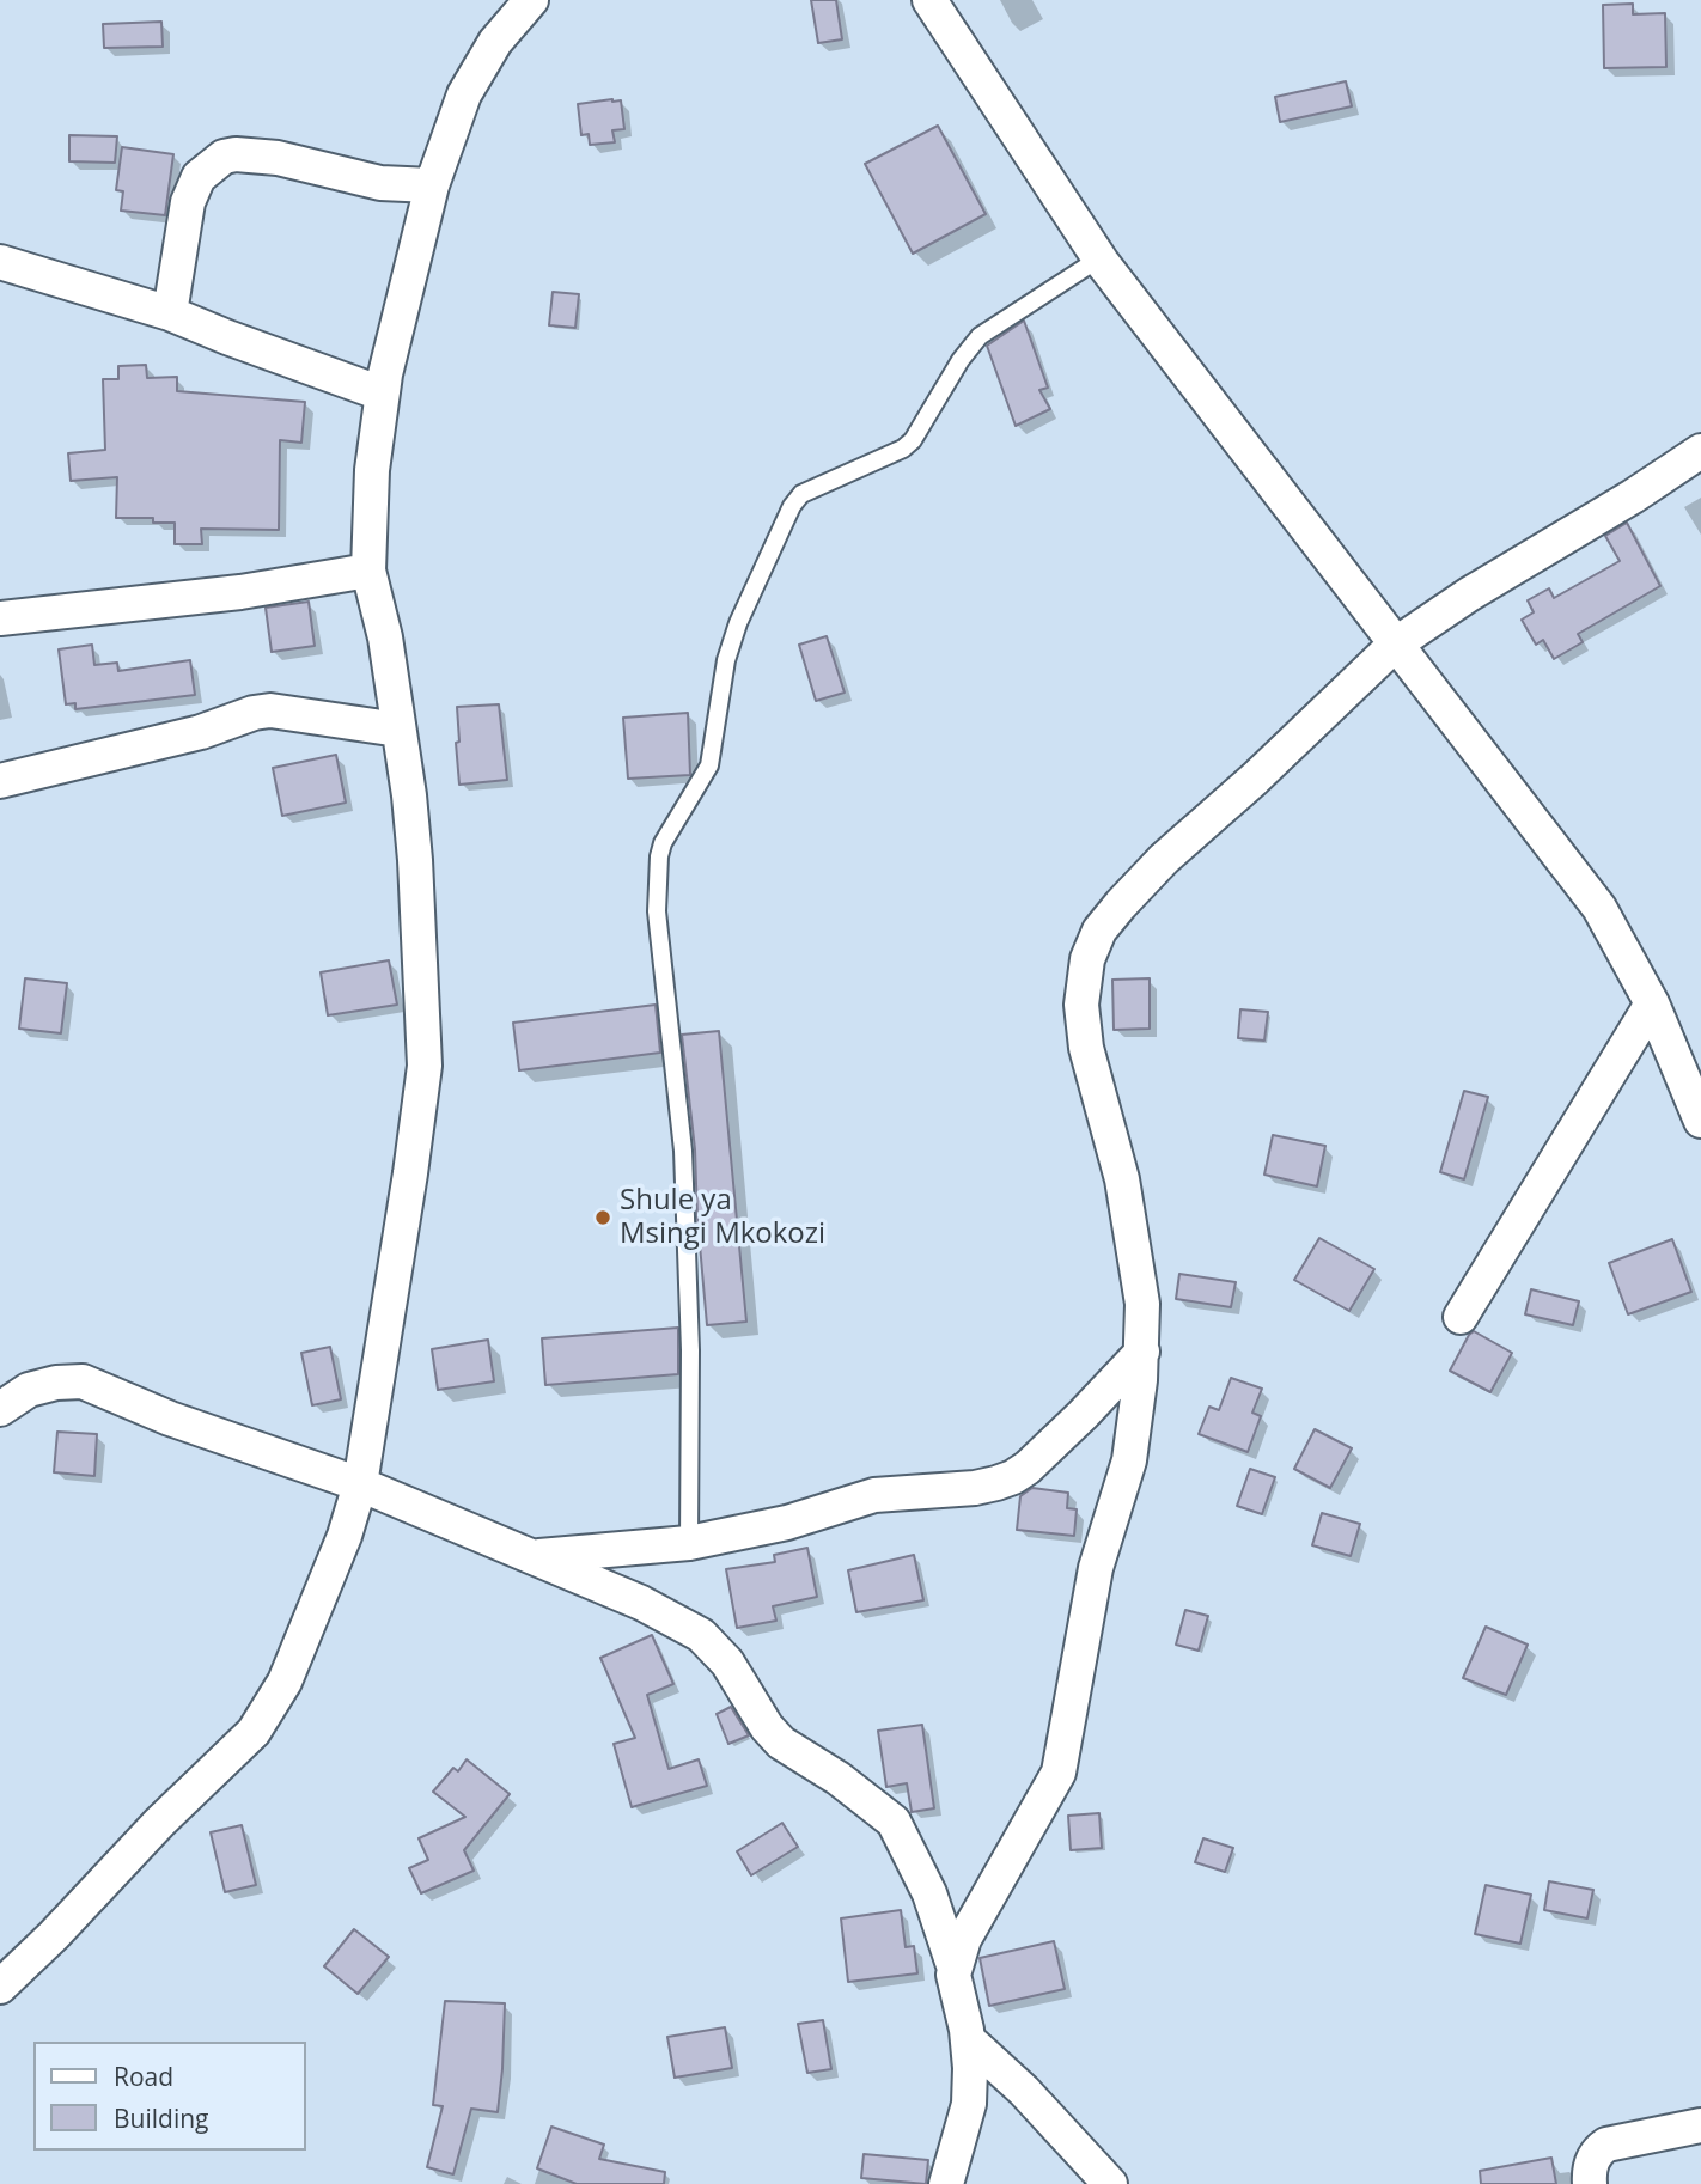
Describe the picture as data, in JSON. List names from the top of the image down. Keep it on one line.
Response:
{"places":["Shule ya Msingi Mkokozi"],"legend":["Road","Building"]}
